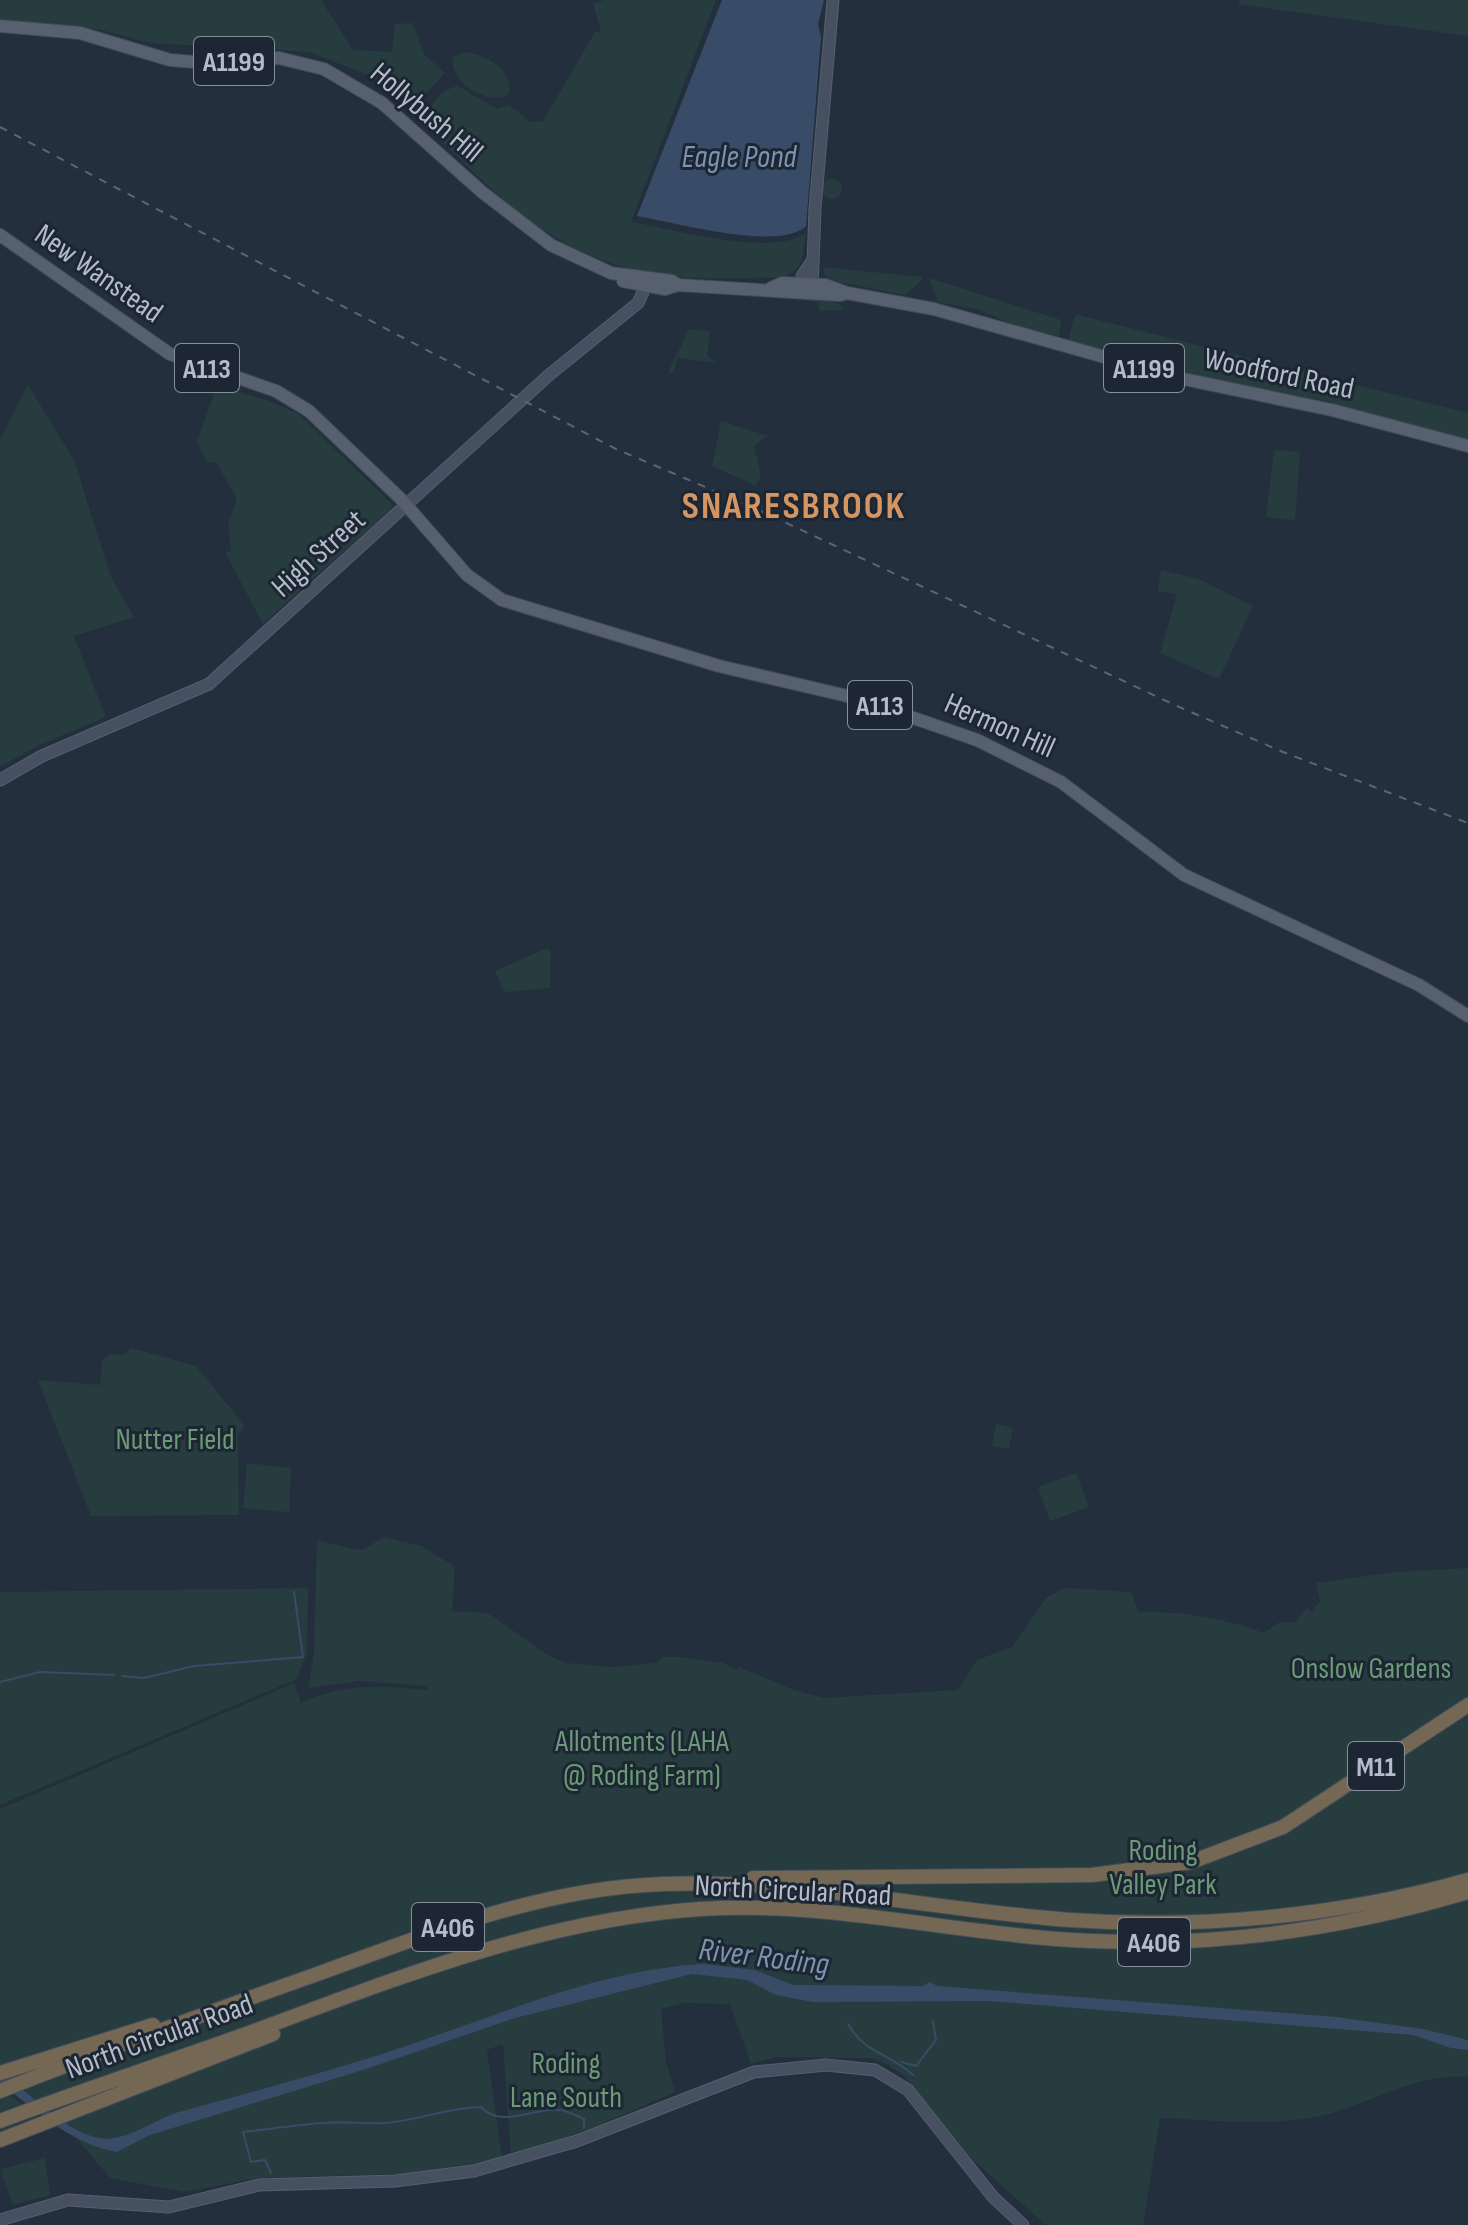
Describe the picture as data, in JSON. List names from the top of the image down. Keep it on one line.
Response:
{"streets":{"highway":["M11","North Circular Road","A406"],"main road":["A1199","Hollybush Hill","New Wanstead","A113","Woodford Road","Hermon Hill"],"street":["High Street"]},"crossings":[["Hollybush Hill","Woodford Road"],["Hollybush Hill","High Street"],["New Wanstead","High Street"],["New Wanstead","Hermon Hill"],["High Street","Hermon Hill"],["M11","North Circular Road"],["North Circular Road","A406"]],"districts":["SNARESBROOK"],"water":["Eagle Pond","River Roding"],"parks":["Nutter Field","Onslow Gardens","Allotments (LAHA @ Roding Farm)","Roding Valley Park","Roding Lane South"]}
